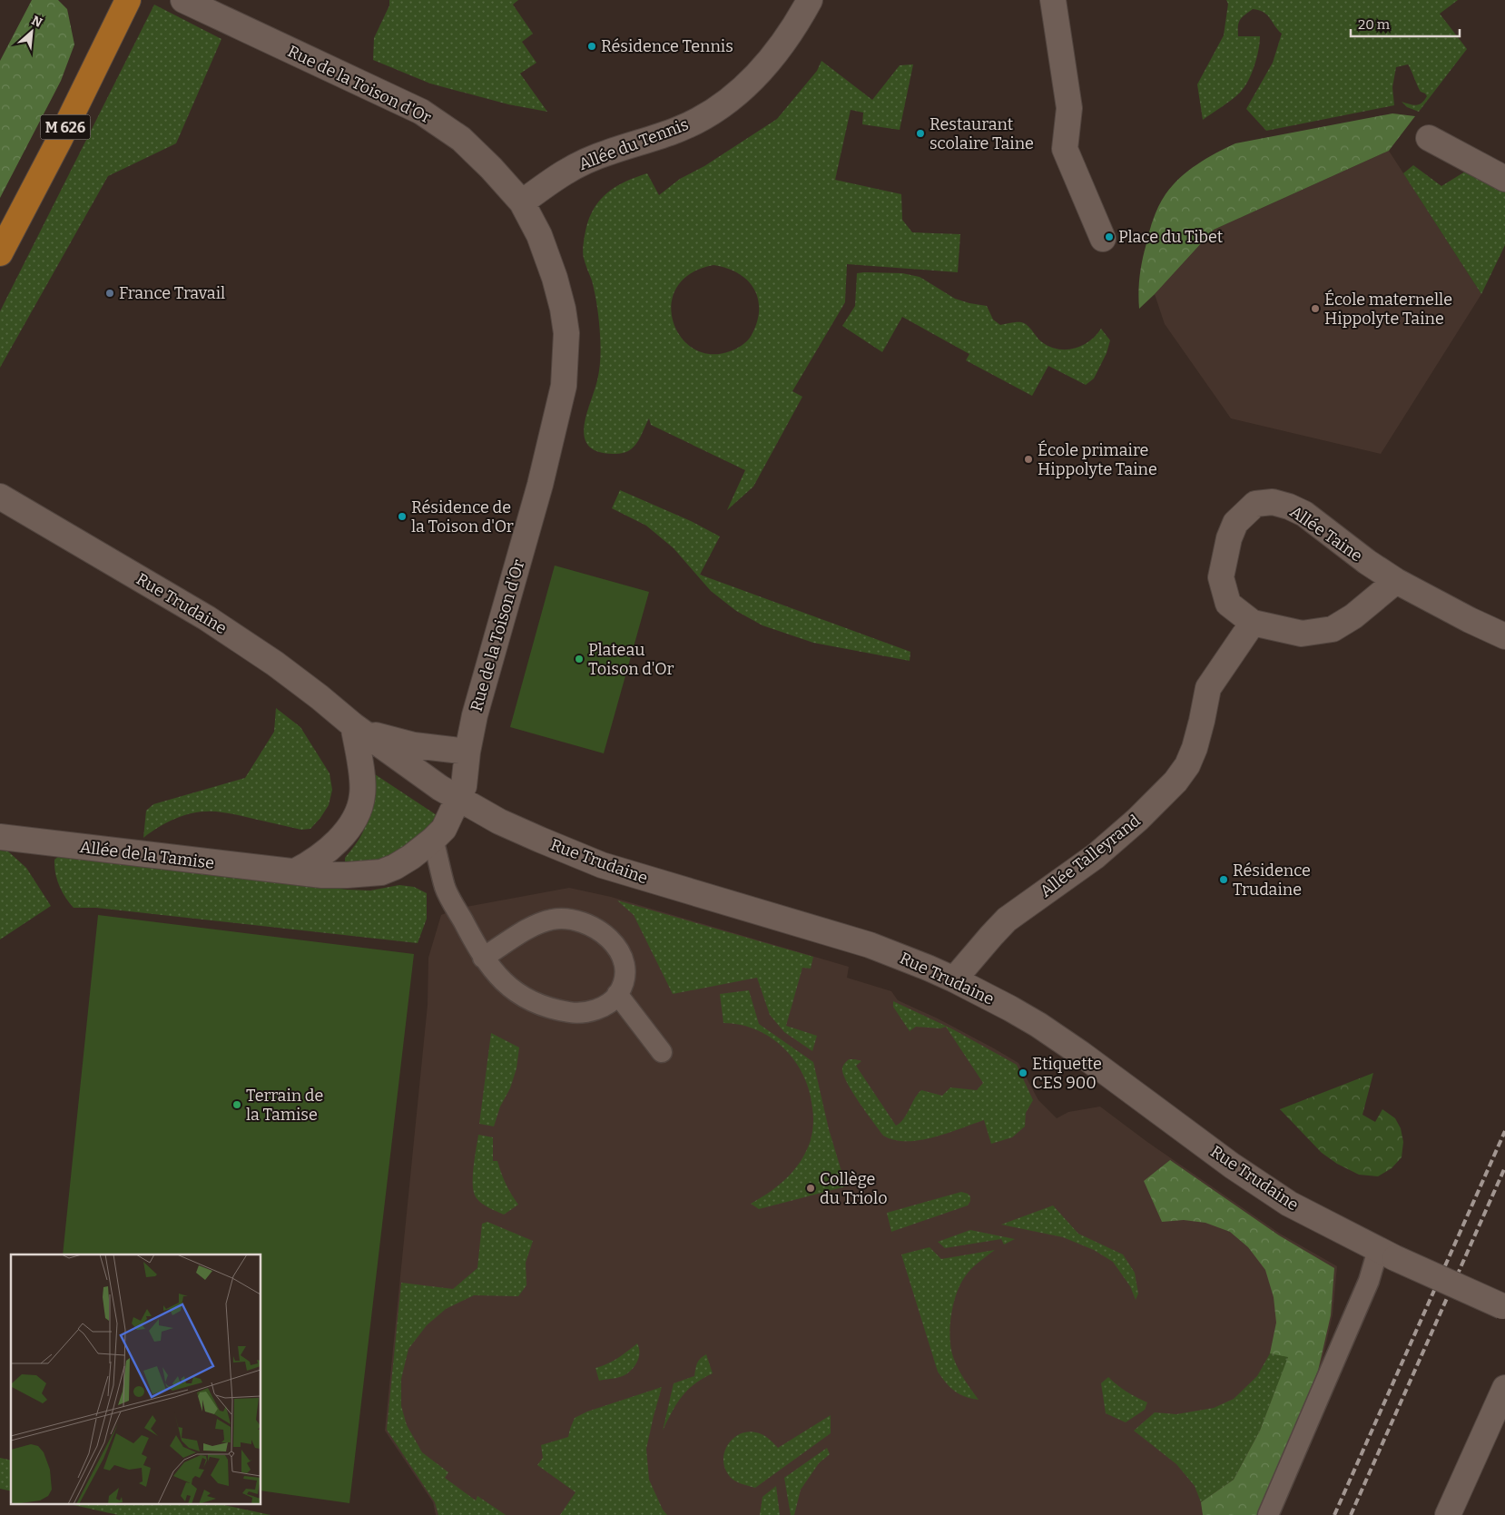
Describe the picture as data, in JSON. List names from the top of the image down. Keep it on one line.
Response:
{"streets":{"main road":["M 626"],"street":["Rue de la Toison d'Or","Allée du Tennis","Allée Taine","Rue Trudaine","Allée de la Tamise","Allée Talleyrand"]},"crossings":[["Rue de la Toison d'Or","Allée du Tennis"],["Rue de la Toison d'Or","Rue Trudaine"],["Rue de la Toison d'Or","Allée de la Tamise"],["Allée Taine","Allée Talleyrand"],["Rue Trudaine","Allée de la Tamise"],["Rue Trudaine","Allée Talleyrand"]],"places":["Résidence Tennis","Restaurant scolaire Taine","Place du Tibet","France Travail","École maternelle Hippolyte Taine","École primaire Hippolyte Taine","Résidence de la Toison d'Or","Plateau Toison d'Or","Résidence Trudaine","Etiquette CES 900","Terrain de la Tamise","Collège du Triolo"],"scale_bar":"20 m","north":"top right"}
